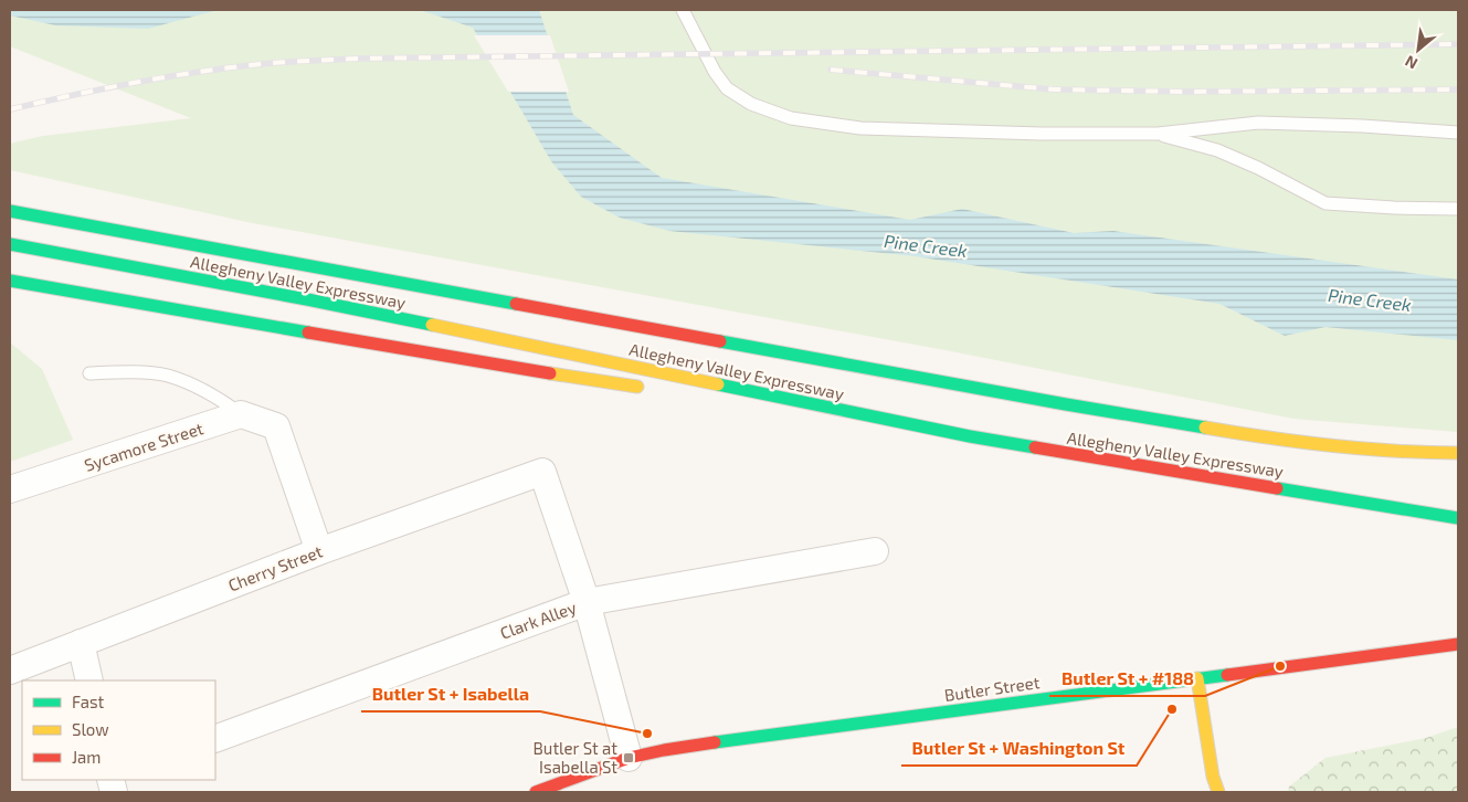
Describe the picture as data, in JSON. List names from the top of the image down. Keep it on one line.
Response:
{"streets":{"main road":["Allegheny Valley Expressway","Butler Street"],"street":["Sycamore Street","Cherry Street","Clark Alley"]},"crossings":[["Cherry Street","Clark Alley"]],"water":["Pine Creek"],"places":{"other":["Butler St + #188","Butler St + Washington St","Butler St + Isabella"],"transit":["Butler St at Isabella St"]},"legend":["Fast","Slow","Jam"],"north":"bottom left"}
